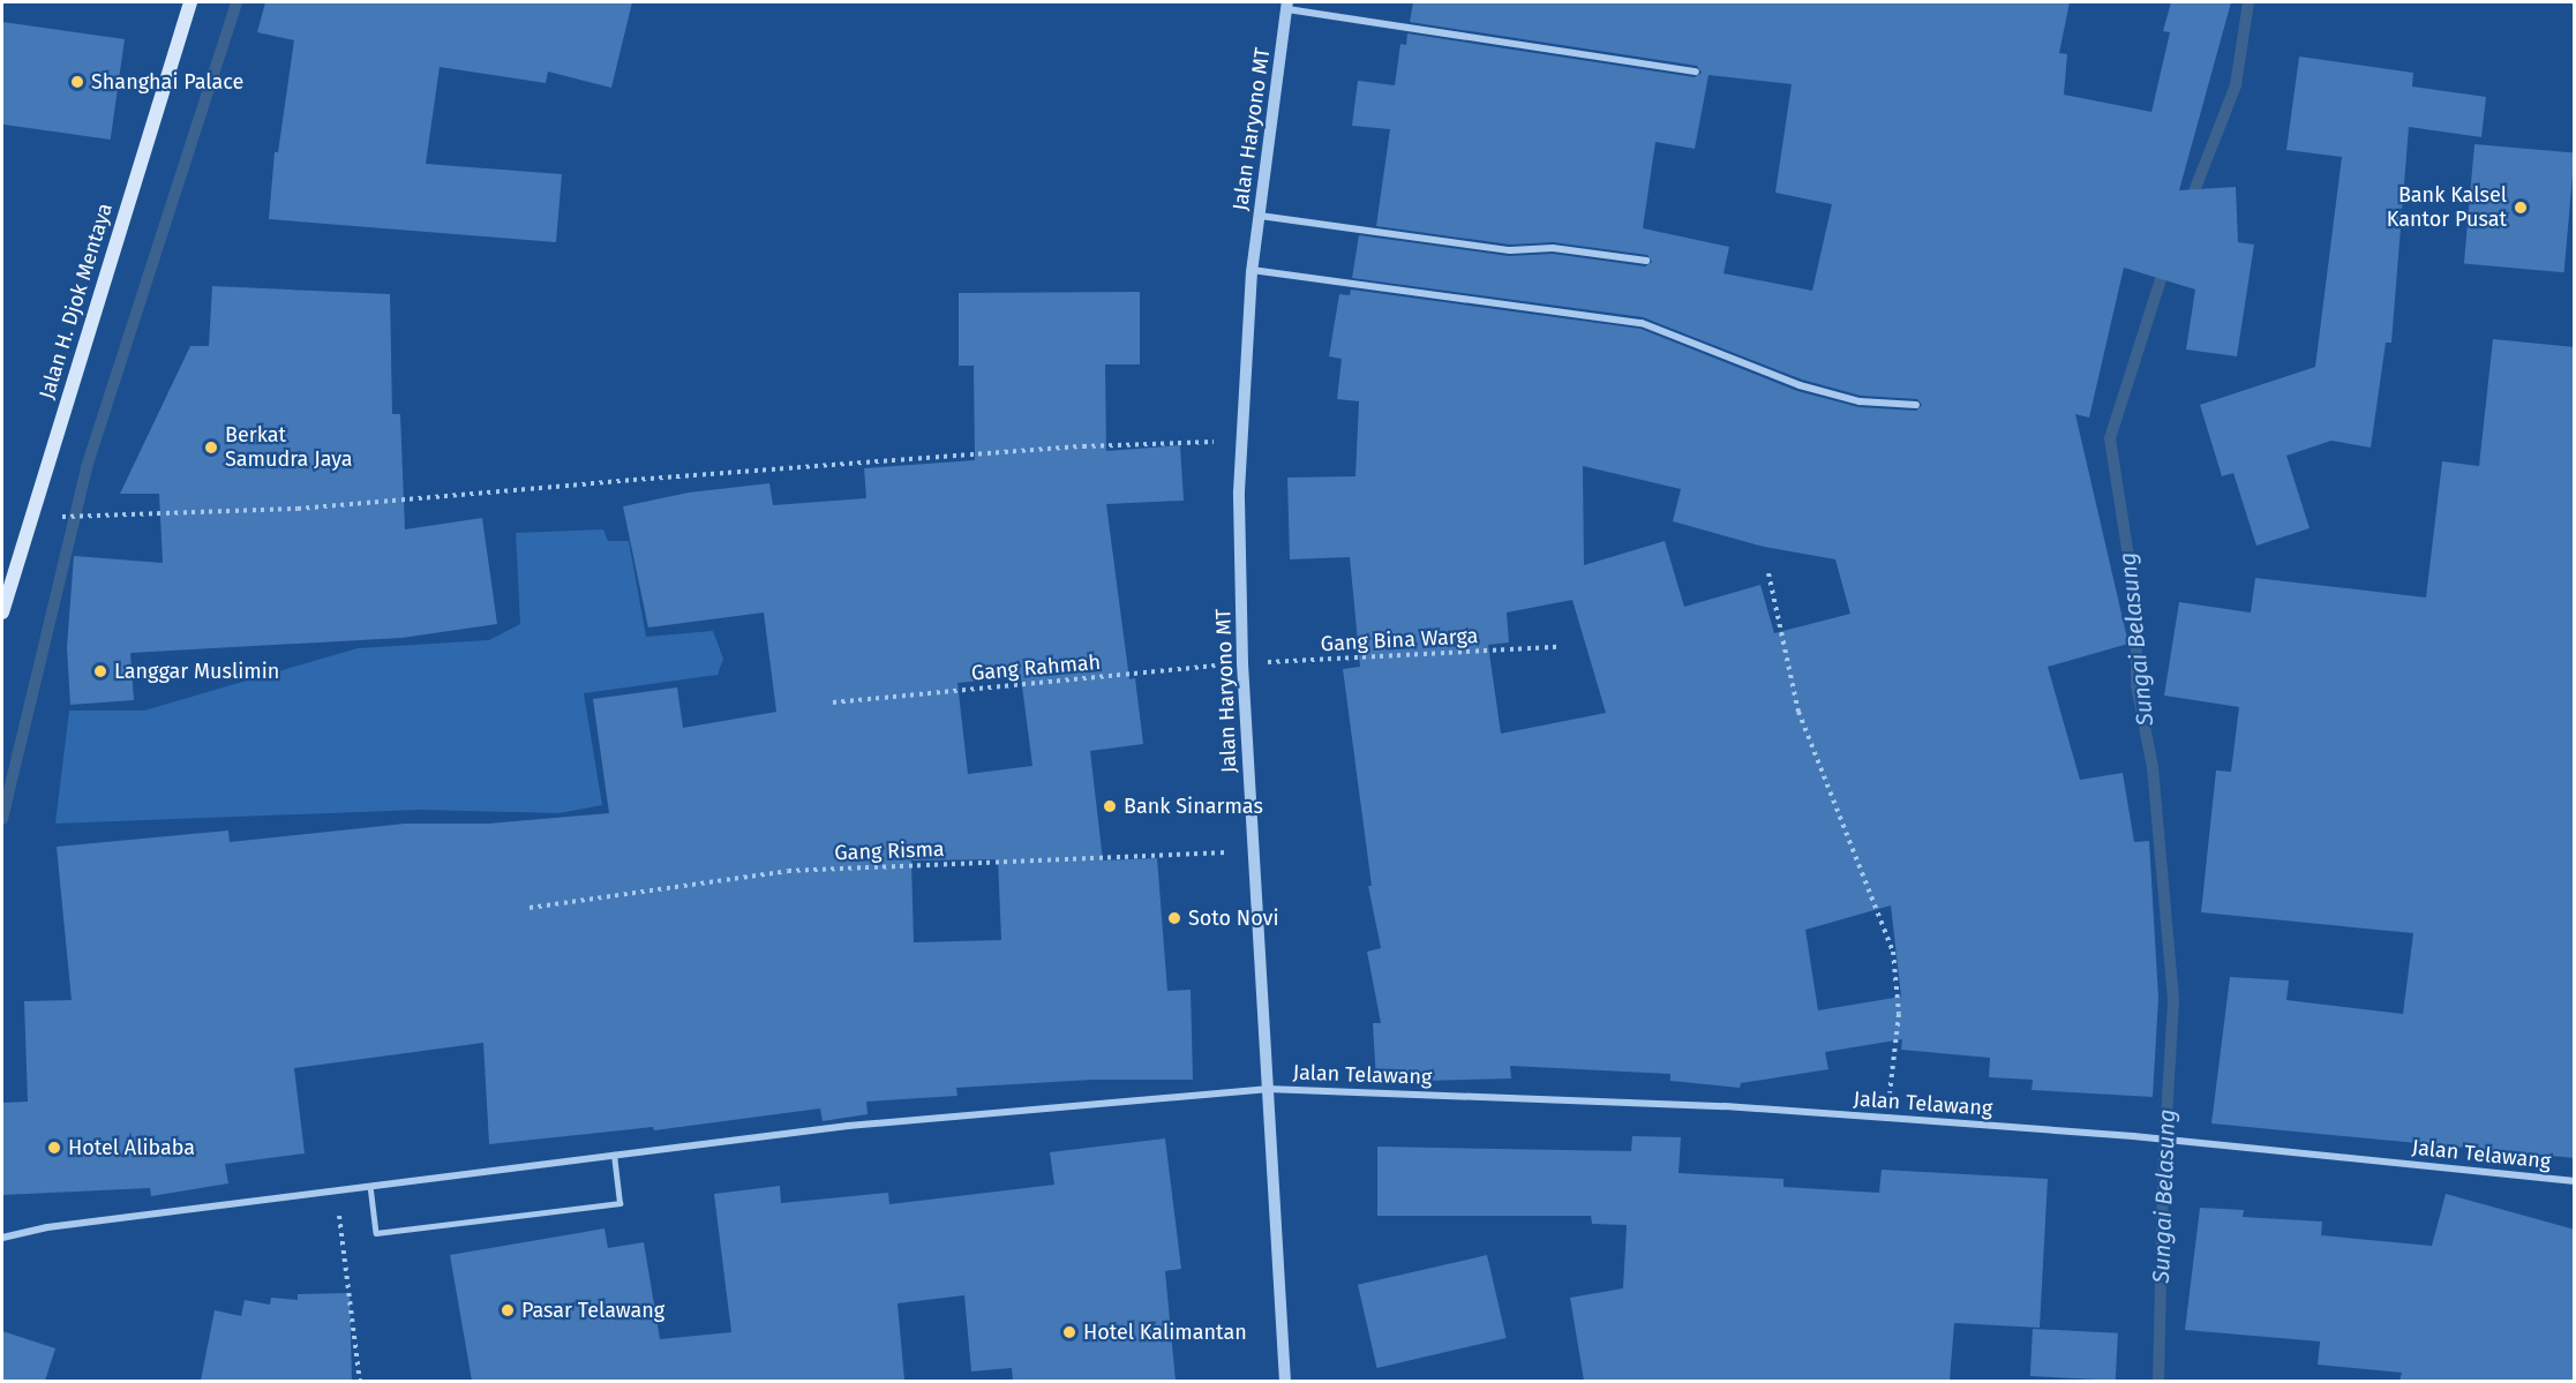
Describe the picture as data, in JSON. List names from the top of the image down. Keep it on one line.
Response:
{"streets":{"main road":["Jalan H. Djok Mentaya"],"street":["Jalan Haryono MT","Jalan Telawang"],"path":["Gang Bina Warga","Gang Rahmah","Gang Risma"]},"crossings":[["Jalan Haryono MT","Gang Bina Warga"],["Jalan Haryono MT","Gang Rahmah"],["Jalan Haryono MT","Gang Risma"],["Jalan Haryono MT","Jalan Telawang"],["Gang Bina Warga","Gang Rahmah"]],"water":["Sungai Belasung"],"places":["Shanghai Palace","Bank Kalsel Kantor Pusat","Berkat Samudra Jaya","Langgar Muslimin","Bank Sinarmas","Soto Novi","Hotel Alibaba","Pasar Telawang","Hotel Kalimantan"]}
